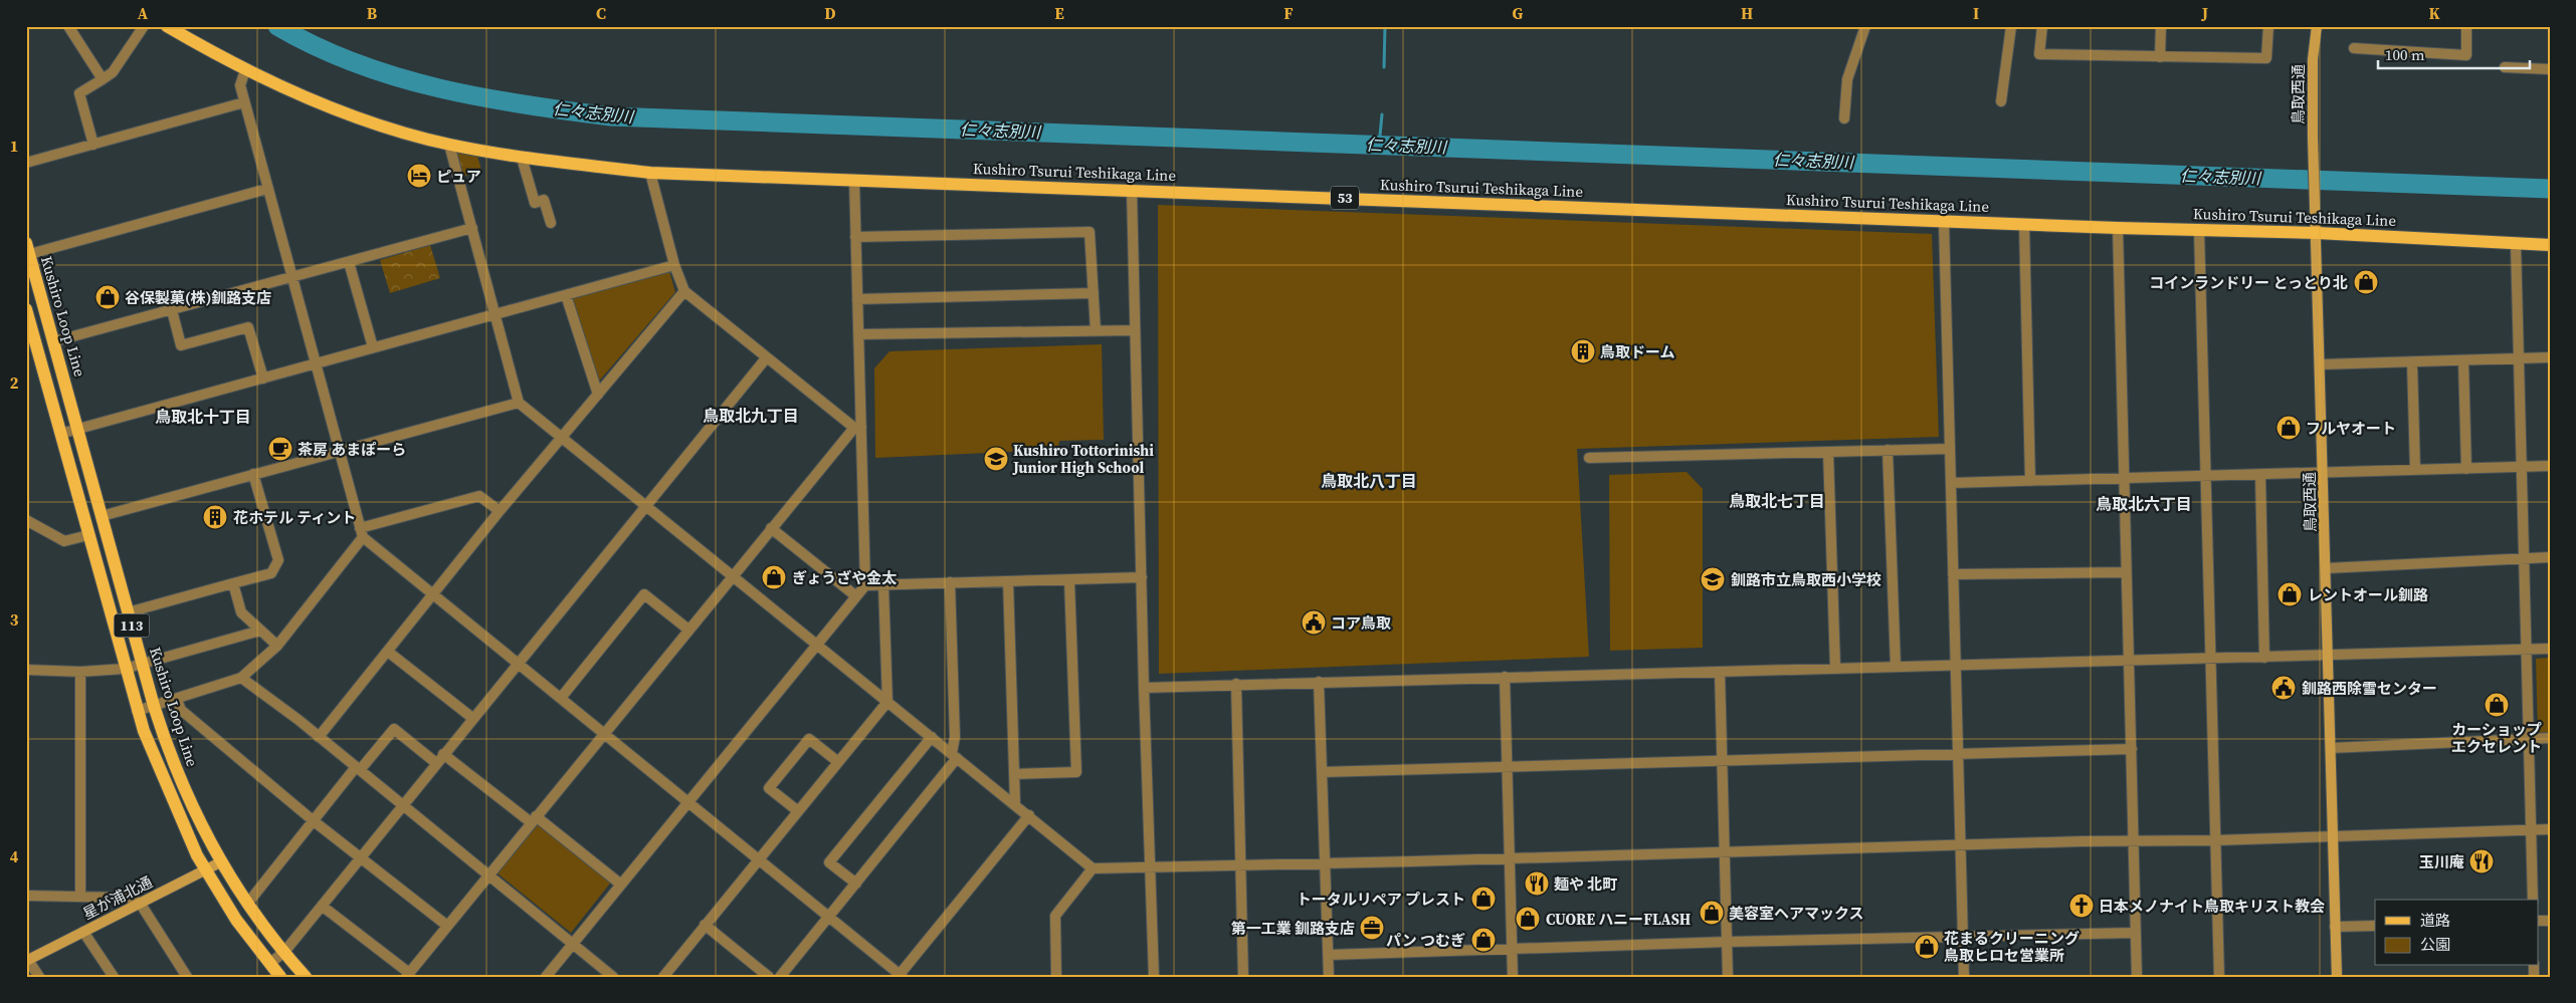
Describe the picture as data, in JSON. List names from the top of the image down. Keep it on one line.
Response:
{"streets":{"main road":["Kushiro Tsurui Teshikaga Line","53","Kushiro Loop Line","113"],"street":["鳥取西通","星が浦北通"]},"crossings":[["鳥取西通","Kushiro Tsurui Teshikaga Line"],["Kushiro Loop Line","星が浦北通"],["113","星が浦北通"]],"districts":["鳥取北九丁目","鳥取北十丁目","鳥取北八丁目","鳥取北七丁目","鳥取北六丁目"],"water":["仁々志別川"],"places":{"hotel":["ピュア"],"shop":["コインランドリー とっとり北","谷保製菓(株)釧路支店","フルヤオート","ぎょうざや金太","レントオール釧路","カーショップ エクセレント","トータルリペア プレスト","美容室ヘアマックス","CUORE ハニーFLASH","パン つむぎ","花まるクリーニング 鳥取ヒロセ営業所"],"building":["鳥取ドーム","花ホテル ティント"],"cafe":["茶房 あまぽーら"],"school or university":["Kushiro Tottorinishi Junior High School","釧路市立鳥取西小学校"],"public building":["コア鳥取","釧路西除雪センター"],"restaurant":["玉川庵","麺や 北町"],"church":["日本メノナイト鳥取キリスト教会"],"office":["第一工業 釧路支店"]},"legend":["道路","公園"],"scale_bar":"100 m","grid":{"columns":["A","B","C","D","E","F","G","H","I","J","K"],"rows":["1","2","3","4"]}}
